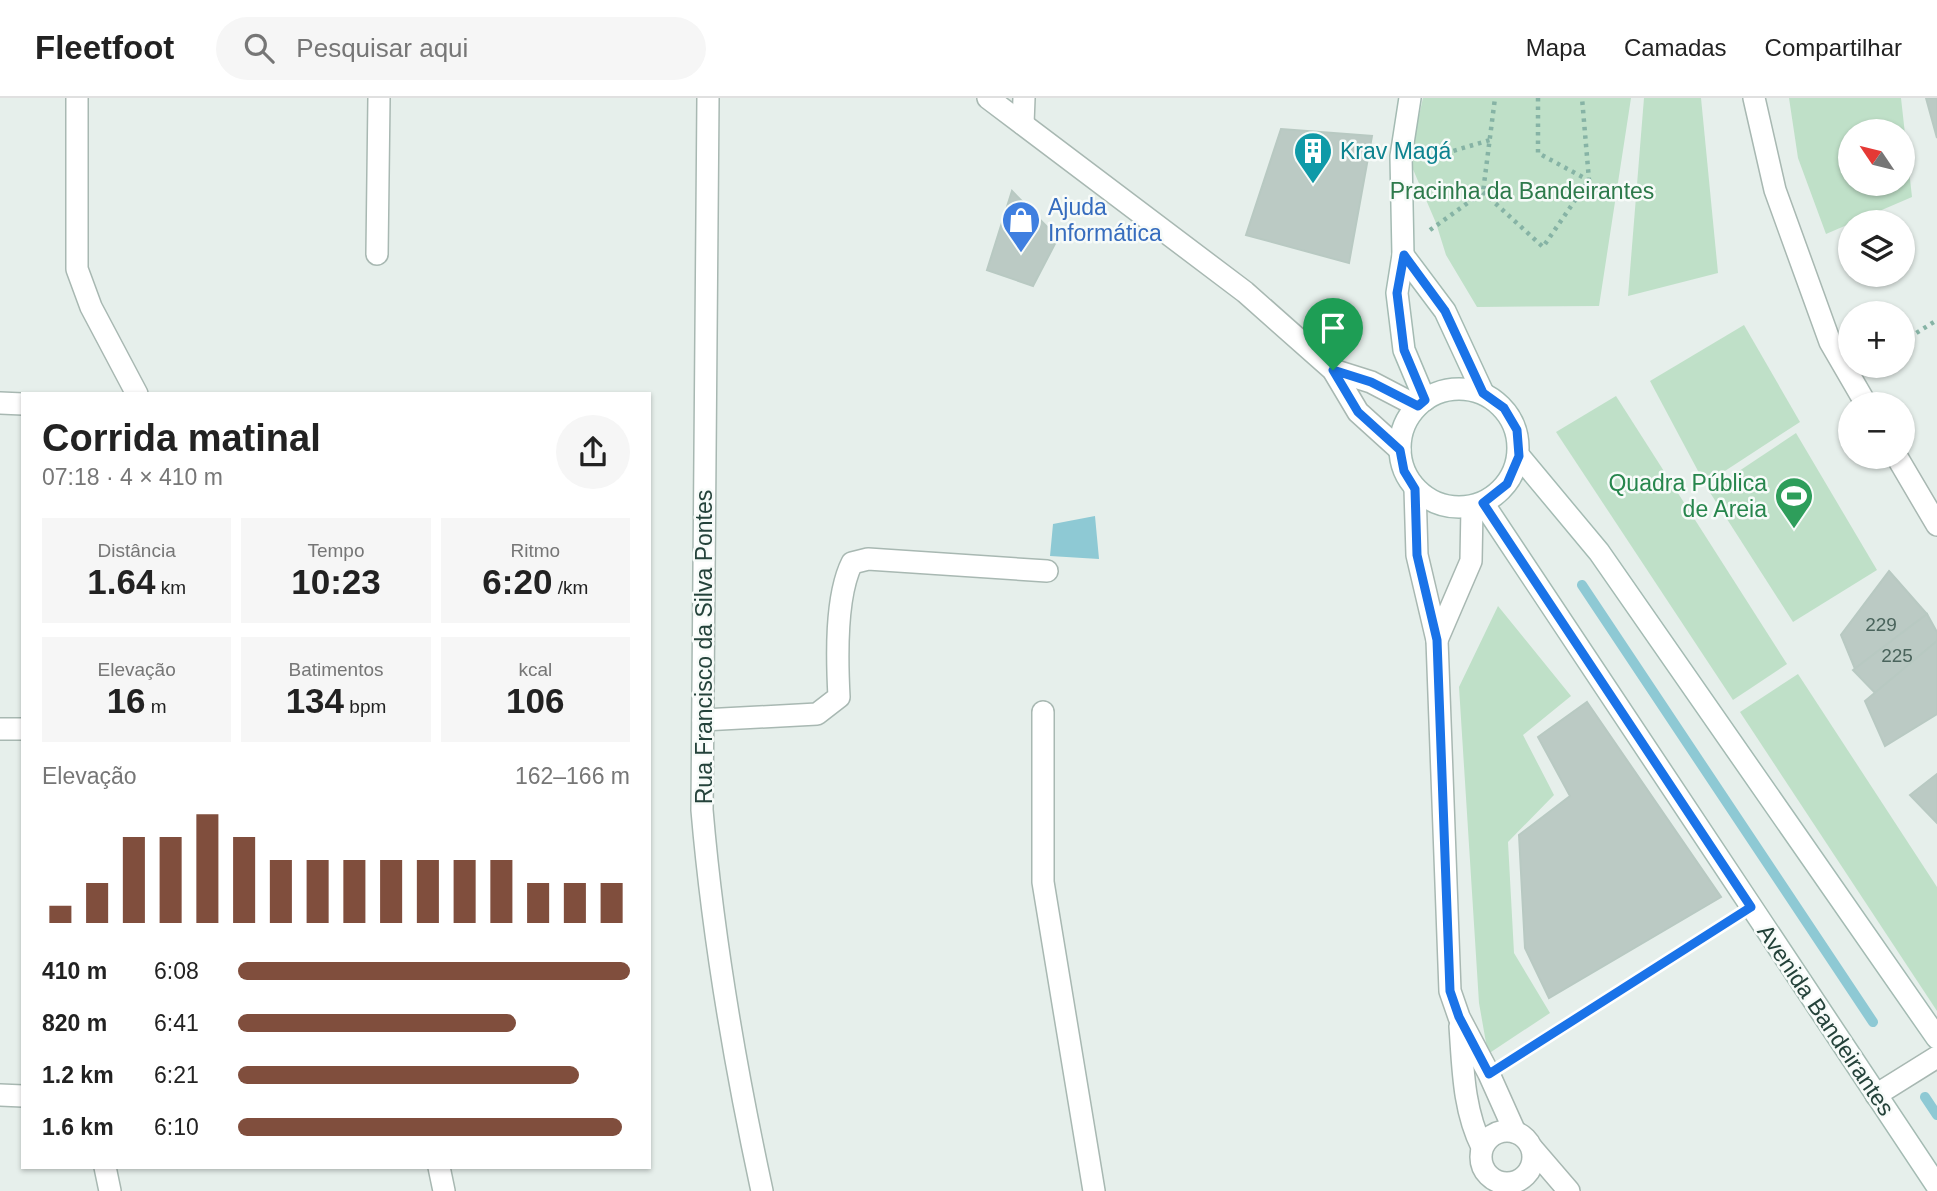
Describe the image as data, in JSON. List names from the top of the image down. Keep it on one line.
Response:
{"streets":{"street":["Rua Francisco da Silva Pontes","Avenida Bandeirantes"]},"parks":["Pracinha da Bandeirantes"],"places":{"building":["Krav Magá"],"shop":["Ajuda Informática"],"sports":["Quadra Pública de Areia"]},"house_numbers":["229","225"],"north":"top left","page":{"header":"Fleetfoot","search":"Pesquisar aqui","nav":["Mapa","Camadas","Compartilhar"],"map_buttons":["+","−"],"heading":["Corrida matinal","07:18 · 4 × 410 m"],"stats":[["Distância","1.64 km"],["Tempo","10:23"],["Ritmo","6:20 /km"],["Elevação","16 m"],["Batimentos","134 bpm"],["kcal","106"]],"chart":["Elevação","162–166 m"],"list":[{"name":"410 m","note":"6:08"},{"name":"820 m","note":"6:41"},{"name":"1.2 km","note":"6:21"},{"name":"1.6 km","note":"6:10"}]}}
